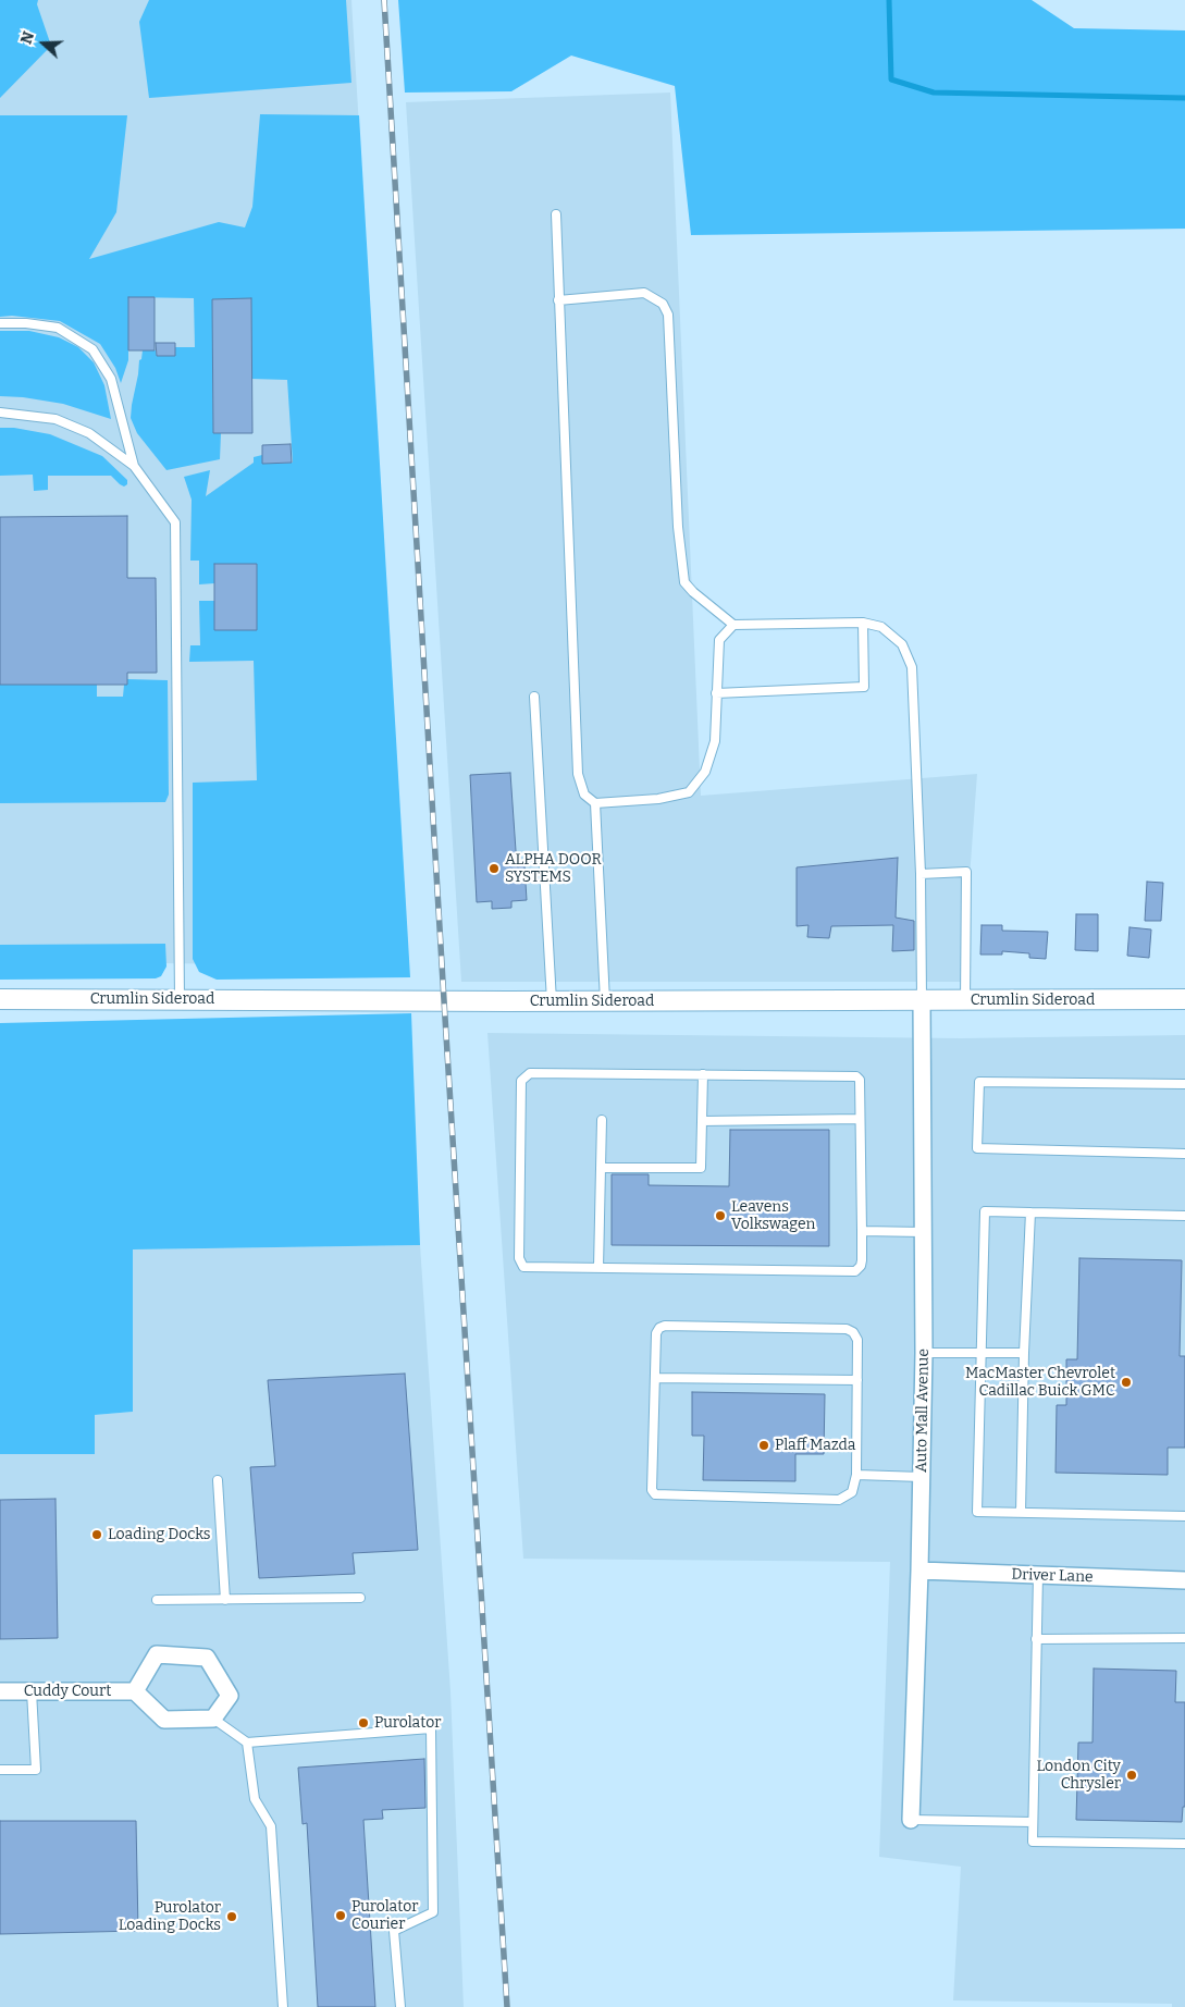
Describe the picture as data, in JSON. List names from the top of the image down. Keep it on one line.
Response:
{"streets":{"street":["Crumlin Sideroad","Auto Mall Avenue","Driver Lane","Cuddy Court"]},"crossings":[["Crumlin Sideroad","Auto Mall Avenue"],["Auto Mall Avenue","Driver Lane"]],"places":["ALPHA DOOR SYSTEMS","Leavens Volkswagen","MacMaster Chevrolet Cadillac Buick GMC","Plaff Mazda","Loading Docks","Purolator","London City Chrysler","Purolator Courier","Purolator Loading Docks"],"north":"left"}
